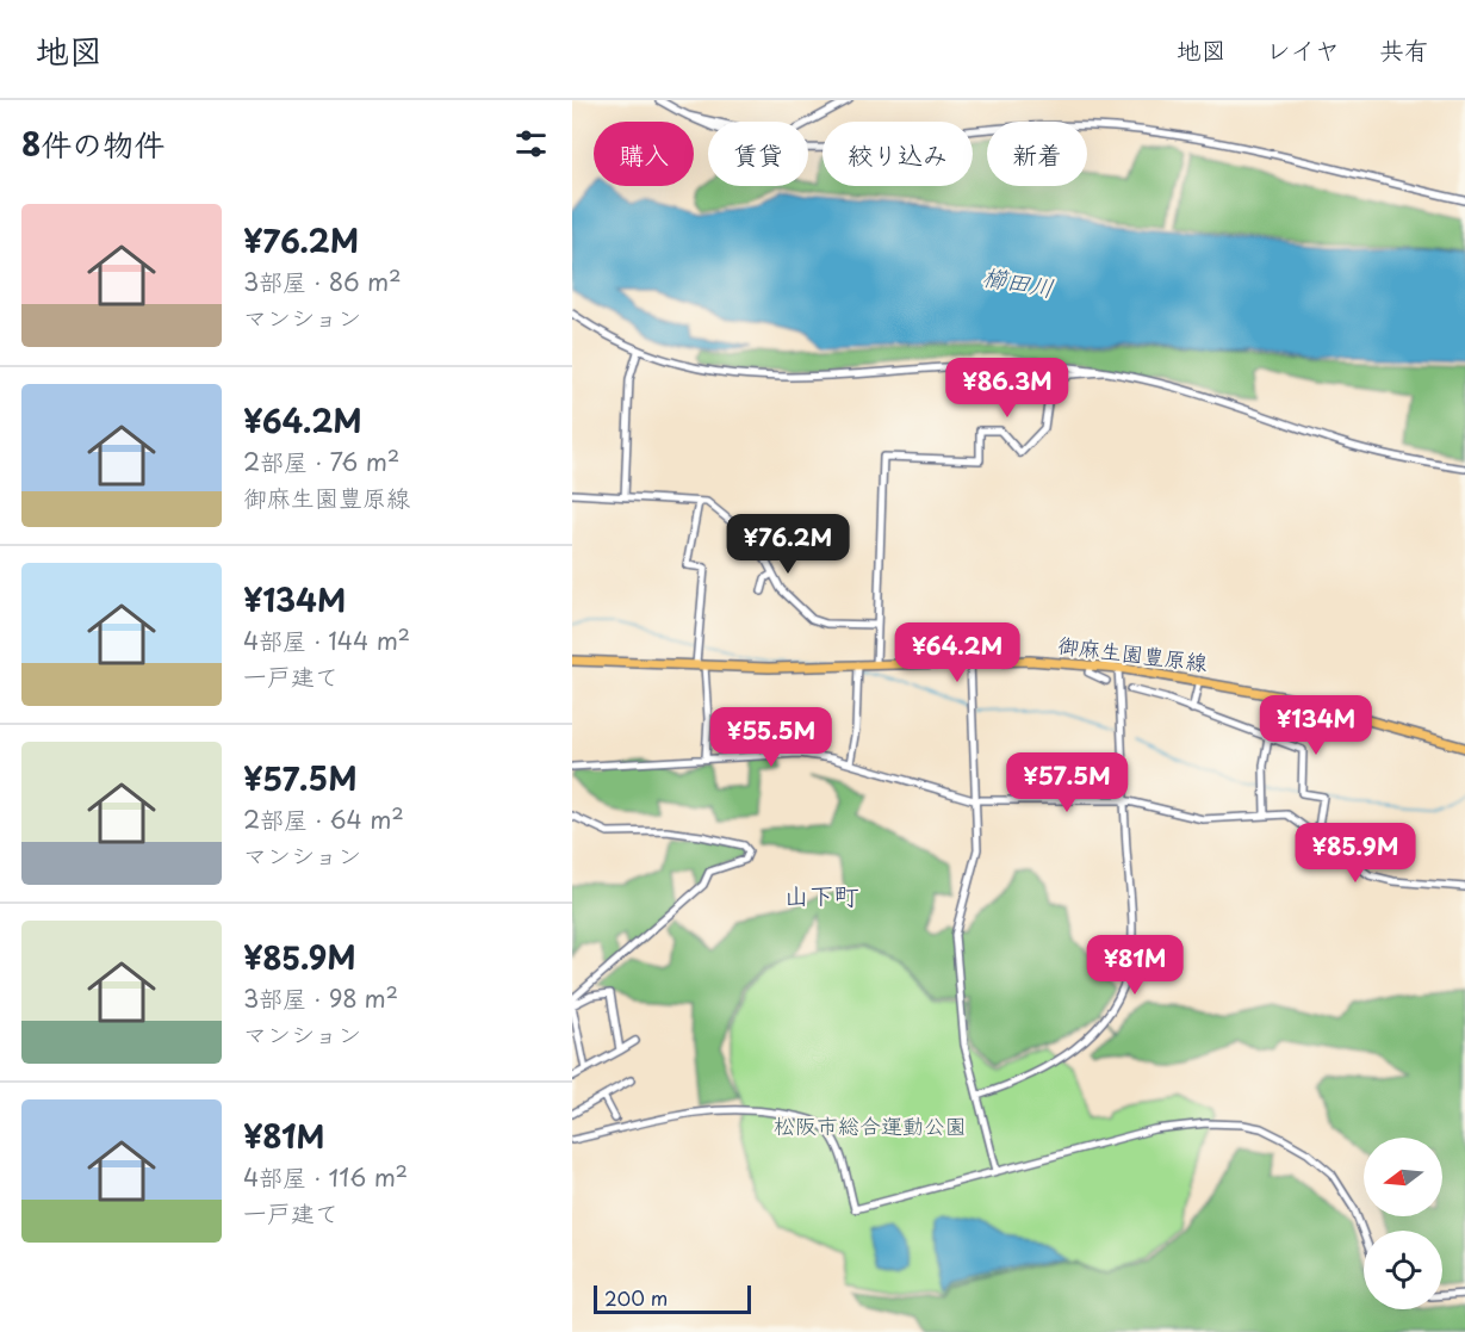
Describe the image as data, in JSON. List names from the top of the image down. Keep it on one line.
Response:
{"streets":{"main road":["御麻生園豊原線"]},"districts":["山下町"],"water":["櫛田川"],"parks":["松阪市総合運動公園"],"scale_bar":"200 m","north":"left","page":{"header":"地図","nav":["地図","レイヤ","共有"],"heading":"8件の物件","chip":["購入","賃貸","絞り込み","新着"],"list":[{"name":"¥76.2M","note":"3部屋 · 86 m² · マンション"},{"name":"¥64.2M","note":"2部屋 · 76 m² · 御麻生園豊原線"},{"name":"¥134M","note":"4部屋 · 144 m² · 一戸建て"},{"name":"¥57.5M","note":"2部屋 · 64 m² · マンション"},{"name":"¥85.9M","note":"3部屋 · 98 m² · マンション"},{"name":"¥81M","note":"4部屋 · 116 m² · 一戸建て"}],"price":["¥86.3M","¥76.2M","¥64.2M","¥134M","¥55.5M","¥57.5M","¥85.9M","¥81M"],"scale":"200 m"}}
